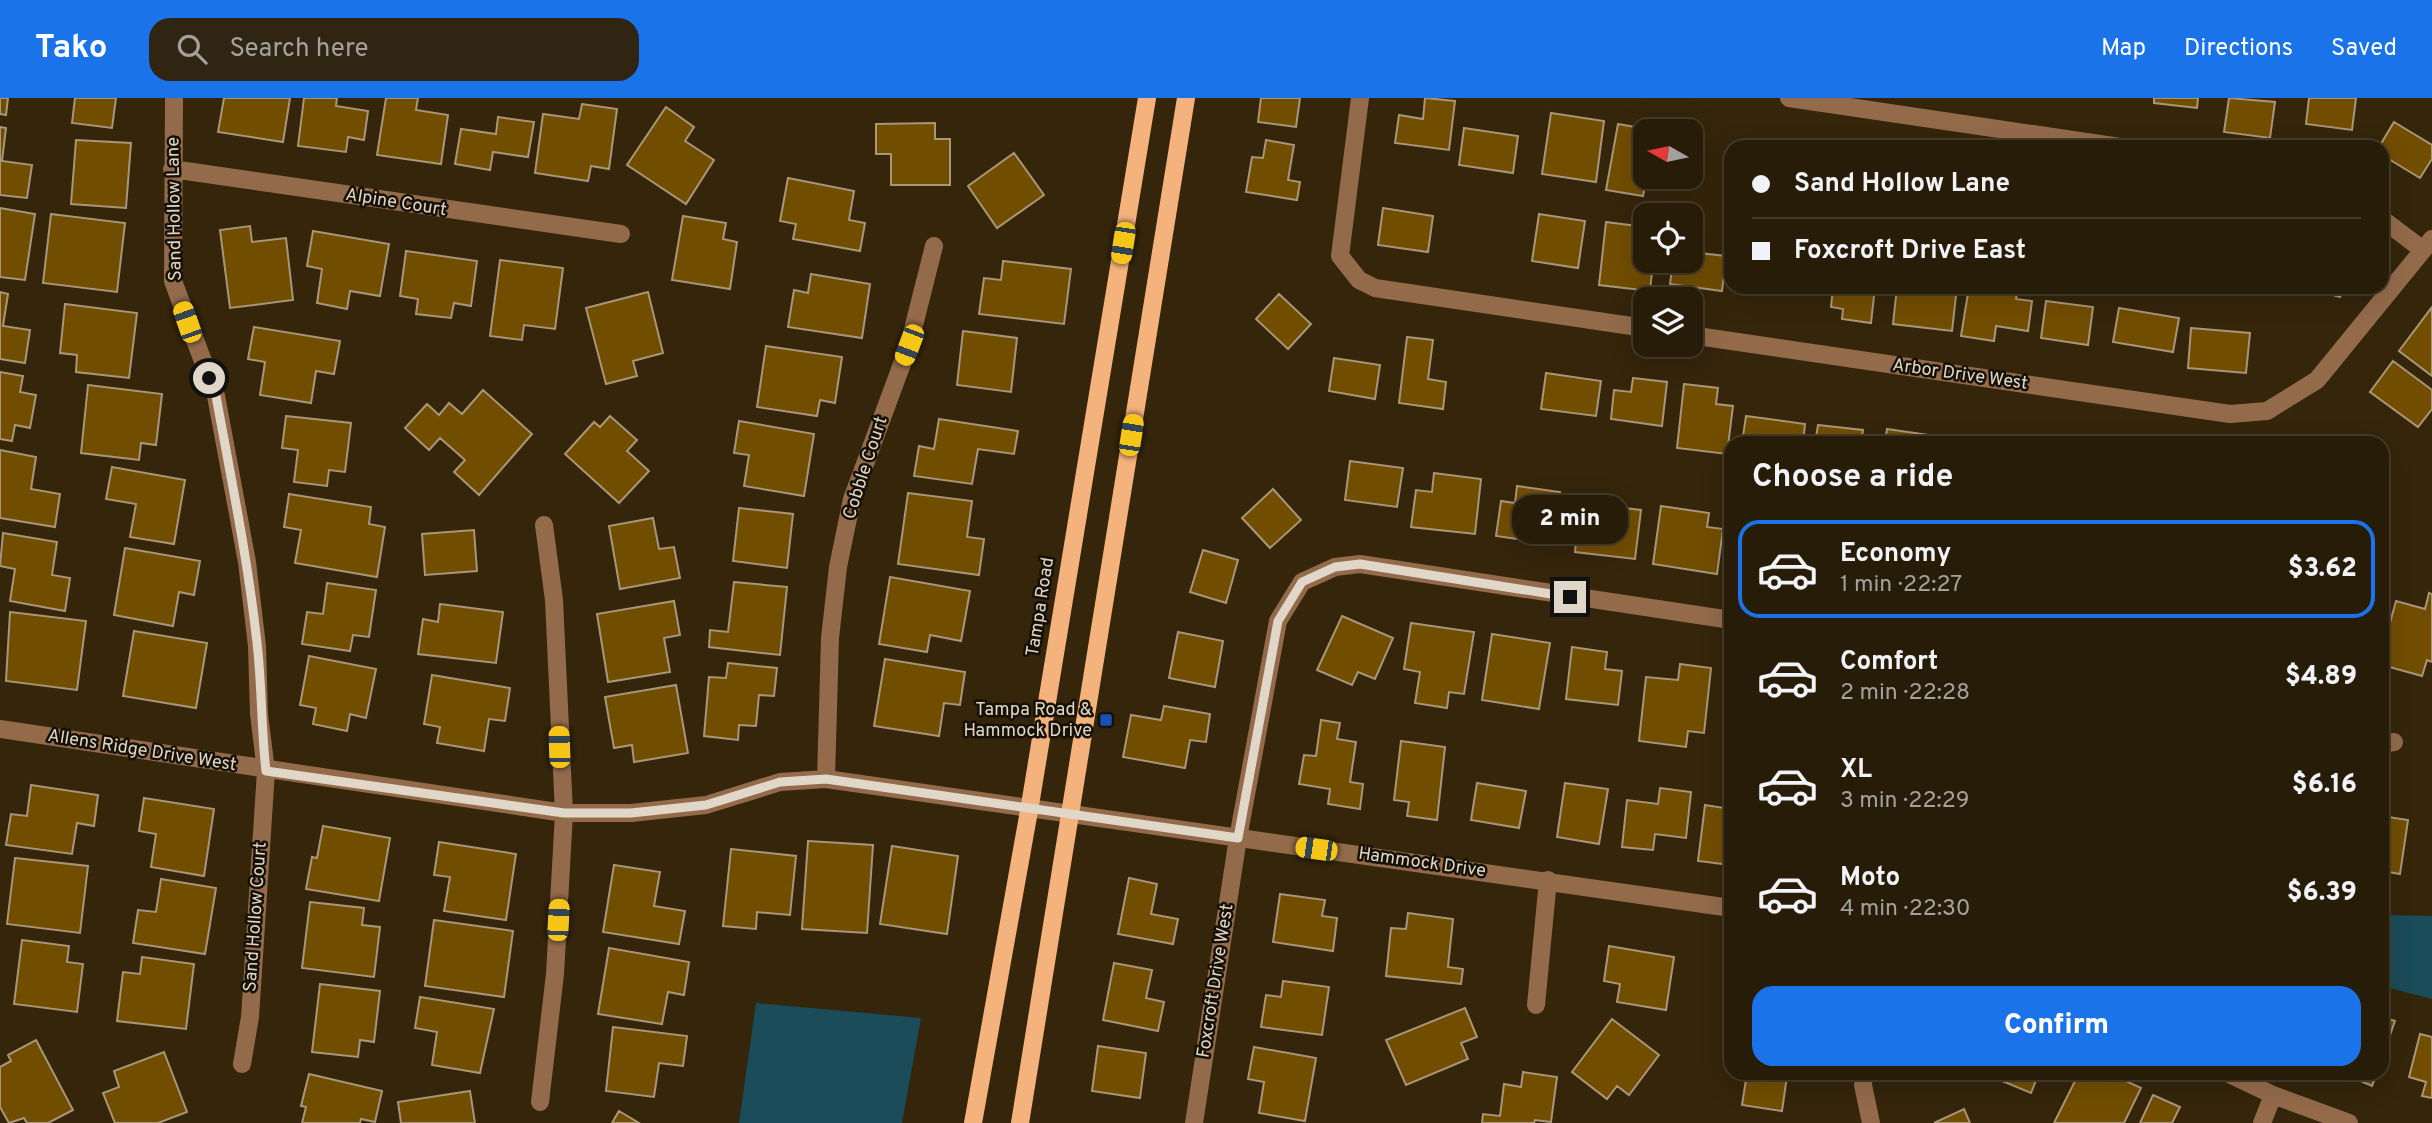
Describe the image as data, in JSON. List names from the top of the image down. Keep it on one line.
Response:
{"streets":{"main road":["Tampa Road"],"street":["Alpine Court","Sand Hollow Lane","Arbor Drive West","Cobble Court","Allens Ridge Drive West","Hammock Drive","Sand Hollow Court","Foxcroft Drive West"]},"crossings":[["Alpine Court","Sand Hollow Lane"],["Sand Hollow Lane","Allens Ridge Drive West"],["Sand Hollow Lane","Sand Hollow Court"],["Cobble Court","Allens Ridge Drive West"],["Tampa Road","Allens Ridge Drive West"],["Allens Ridge Drive West","Hammock Drive"],["Allens Ridge Drive West","Sand Hollow Court"],["Hammock Drive","Foxcroft Drive West"]],"places":{"transit":["Tampa Road & Hammock Drive"]},"north":"left","page":{"header":"Tako","search":"Search here","nav":["Map","Directions","Saved"],"banner":["Sand Hollow Lane","Foxcroft Drive East"],"heading":"Choose a ride","bubble":"2 min","list":[{"name":"Economy","note":"1 min · 22:27","value":"$3.62"},{"name":"Comfort","note":"2 min · 22:28","value":"$4.89"},{"name":"XL","note":"3 min · 22:29","value":"$6.16"},{"name":"Moto","note":"4 min · 22:30","value":"$6.39"}],"buttons":"Confirm"}}
